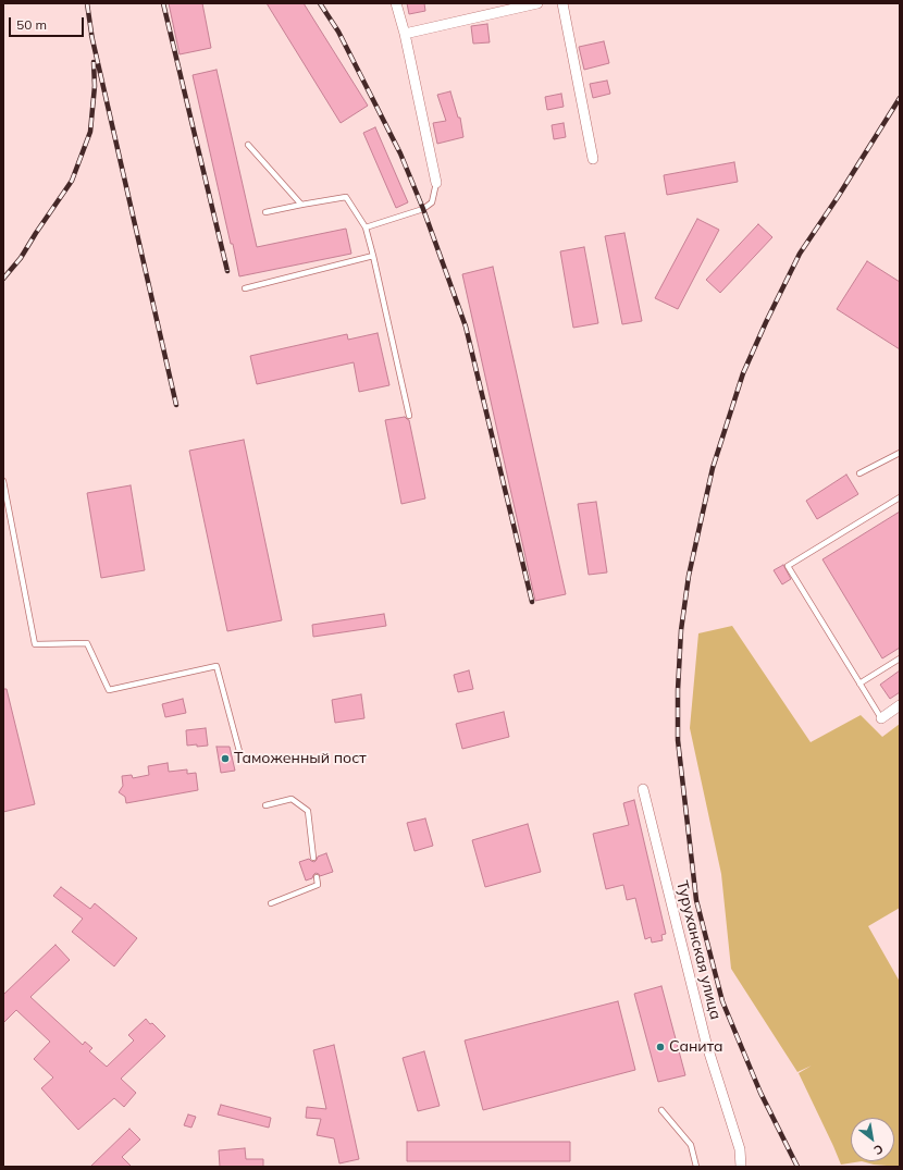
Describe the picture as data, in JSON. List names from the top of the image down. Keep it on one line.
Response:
{"streets":{"street":["Туруханская улица"]},"places":["Таможенный пост","Санита"],"scale_bar":"50 m","north":"bottom right"}
